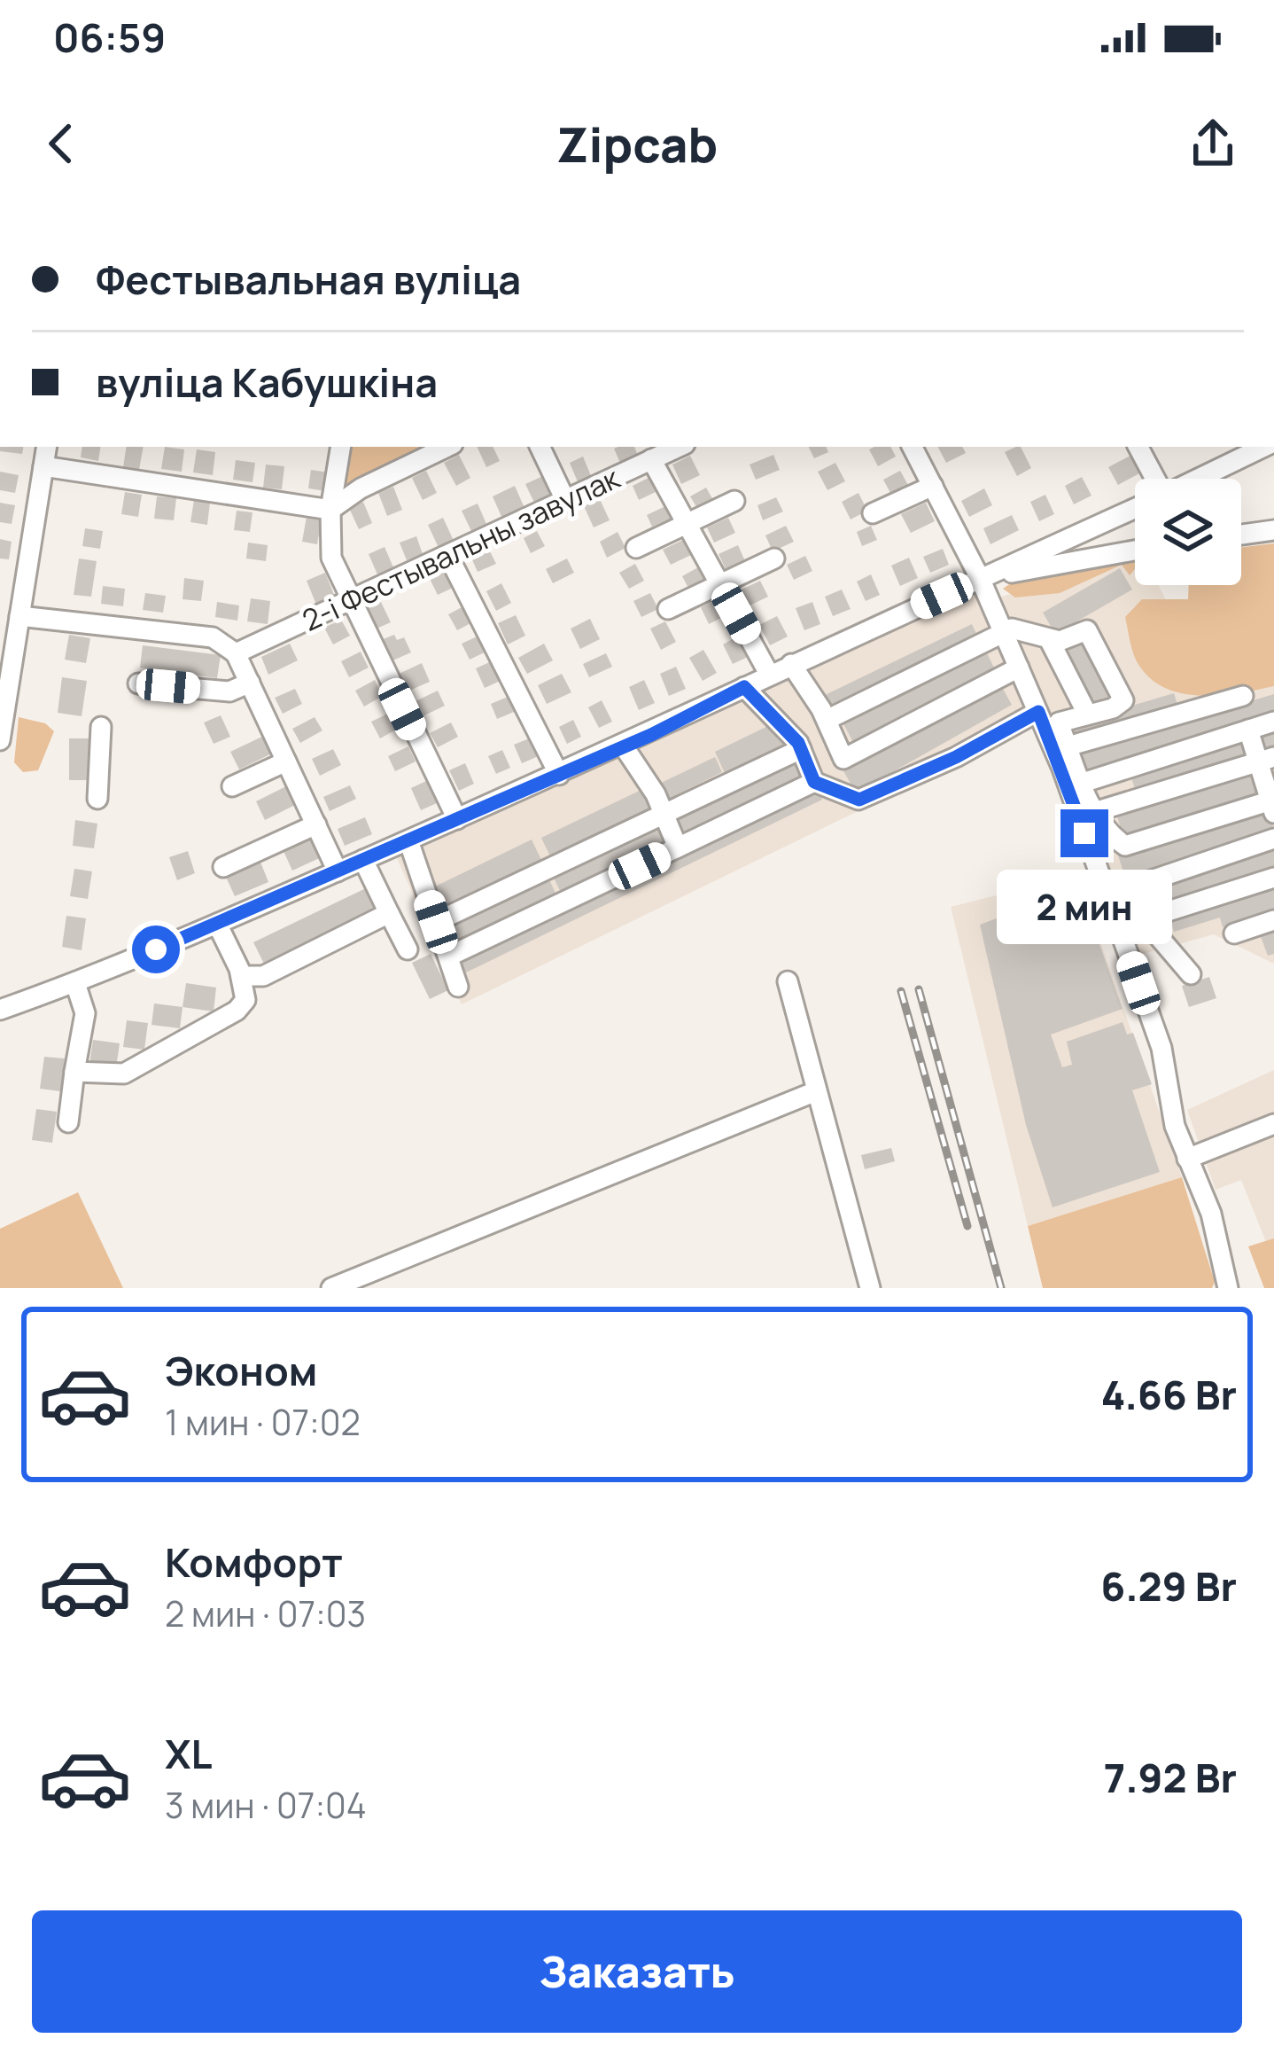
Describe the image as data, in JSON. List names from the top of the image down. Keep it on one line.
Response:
{"streets":{"street":["2-і Фестывальны завулак"]},"page":{"status":"06:59","header":"Zipcab","banner":["Фестывальная вуліца","вуліца Кабушкіна"],"bubble":"2 мин","list":[{"name":"Эконом","note":"1 мин · 07:02","value":"4.66 Br"},{"name":"Комфорт","note":"2 мин · 07:03","value":"6.29 Br"},{"name":"XL","note":"3 мин · 07:04","value":"7.92 Br"}],"buttons":"Заказать"}}
